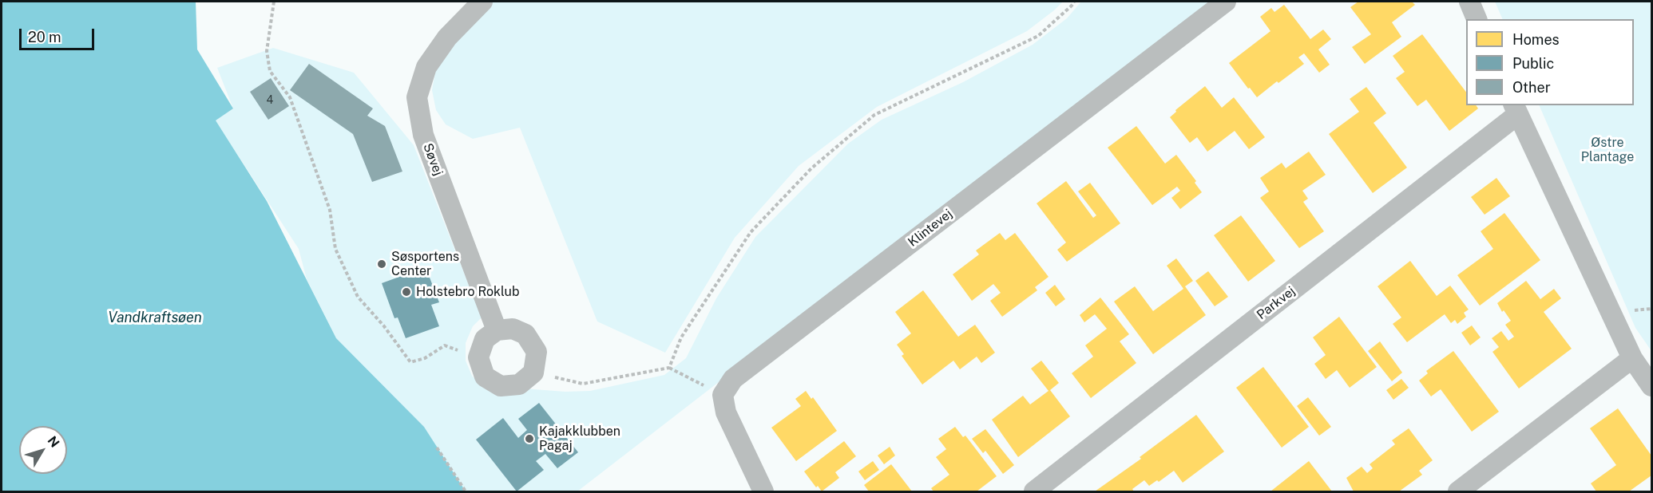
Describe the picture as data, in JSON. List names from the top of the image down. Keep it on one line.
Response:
{"streets":{"street":["Søvej","Klintevej","Parkvej"]},"water":["Vandkraftsøen"],"parks":["Østre Plantage"],"places":["Søsportens Center","Holstebro Roklub","Kajakklubben Pagaj"],"house_numbers":["4"],"legend":["Homes","Public","Other"],"scale_bar":"20 m","north":"top right"}
